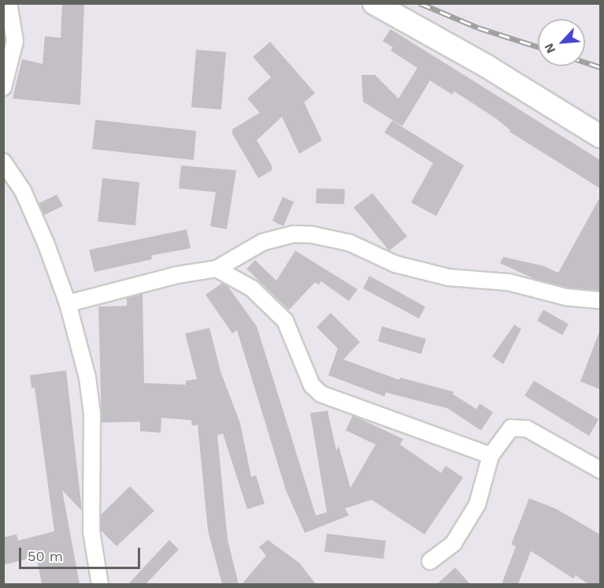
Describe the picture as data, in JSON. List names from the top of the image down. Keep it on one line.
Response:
{"scale_bar":"50 m","north":"bottom left"}
